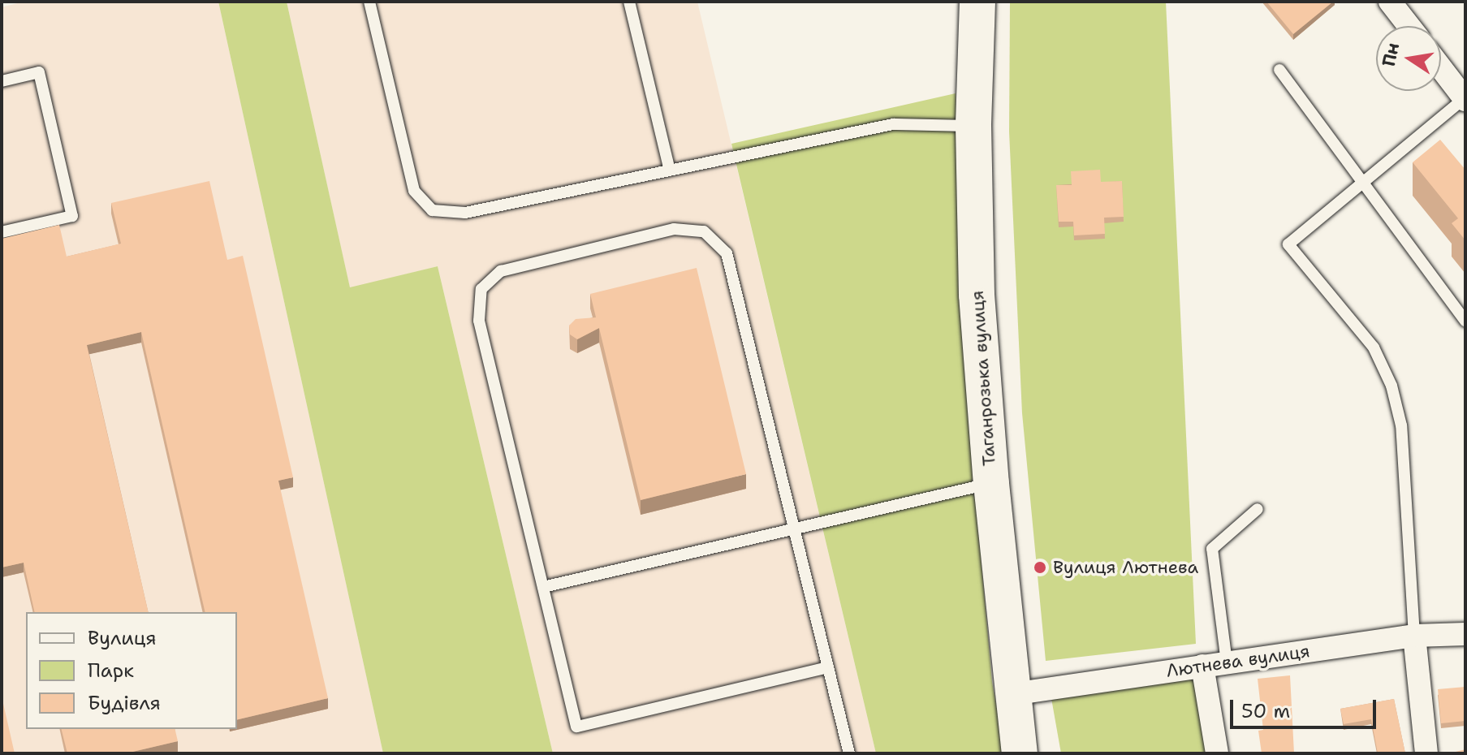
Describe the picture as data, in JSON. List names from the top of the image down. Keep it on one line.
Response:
{"streets":{"highway":["Таганрозька вулиця"],"street":["Лютнева вулиця"]},"crossings":[["Таганрозька вулиця","Лютнева вулиця"]],"places":["Вулиця Лютнева"],"legend":["Вулиця","Парк","Будівля"],"scale_bar":"50 m","north":"left"}
